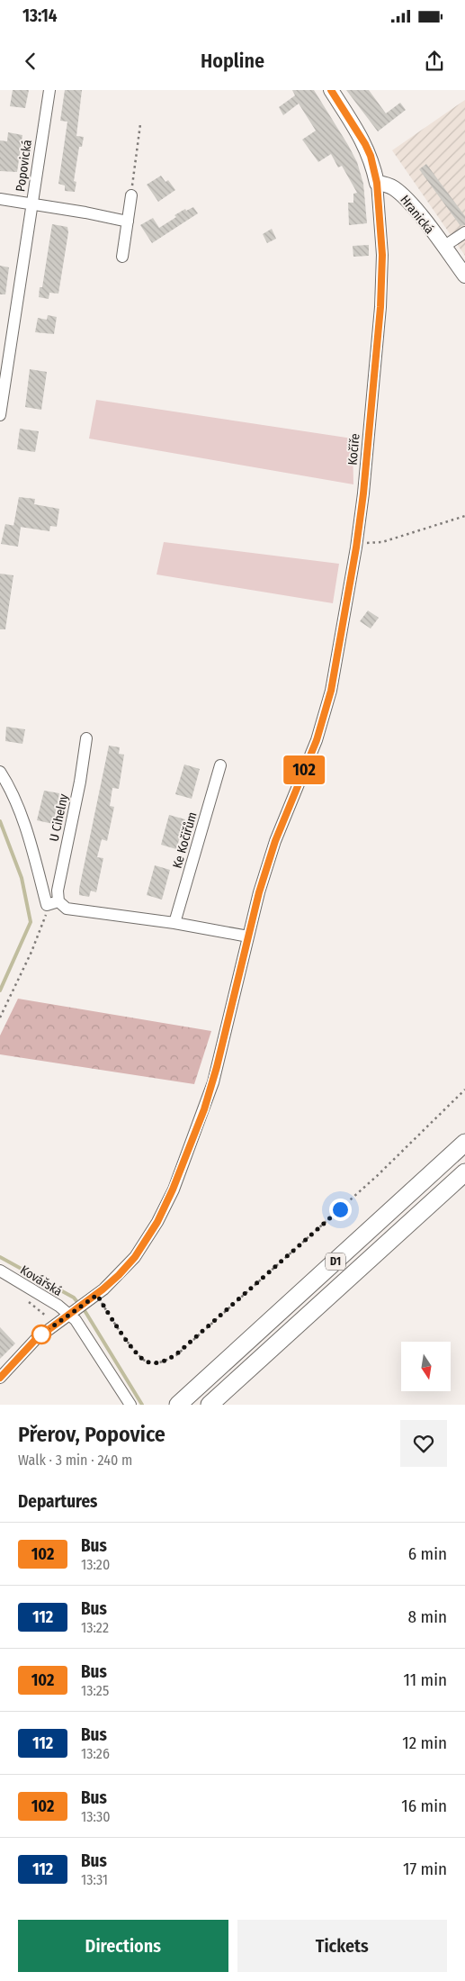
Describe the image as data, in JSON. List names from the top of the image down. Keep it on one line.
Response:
{"streets":{"highway":["D1"],"main road":["Hranická"],"street":["Popovická","Kočíře","U Cihelny","Ke Kočiřům","Kovářská"]},"crossings":[["Hranická","Kočíře"],["Kočíře","Kovářská"]],"lines":["bus line 102"],"north":"bottom","page":{"status":"13:14","header":"Hopline","on_map":"102","heading":[["Přerov, Popovice","Walk · 3 min · 240 m"],"Departures"],"list":[{"mark":"102","name":"Bus","note":"13:20","value":"6 min"},{"mark":"112","name":"Bus","note":"13:22","value":"8 min"},{"mark":"102","name":"Bus","note":"13:25","value":"11 min"},{"mark":"112","name":"Bus","note":"13:26","value":"12 min"},{"mark":"102","name":"Bus","note":"13:30","value":"16 min"},{"mark":"112","name":"Bus","note":"13:31","value":"17 min"}],"buttons":["Directions","Tickets"]}}
